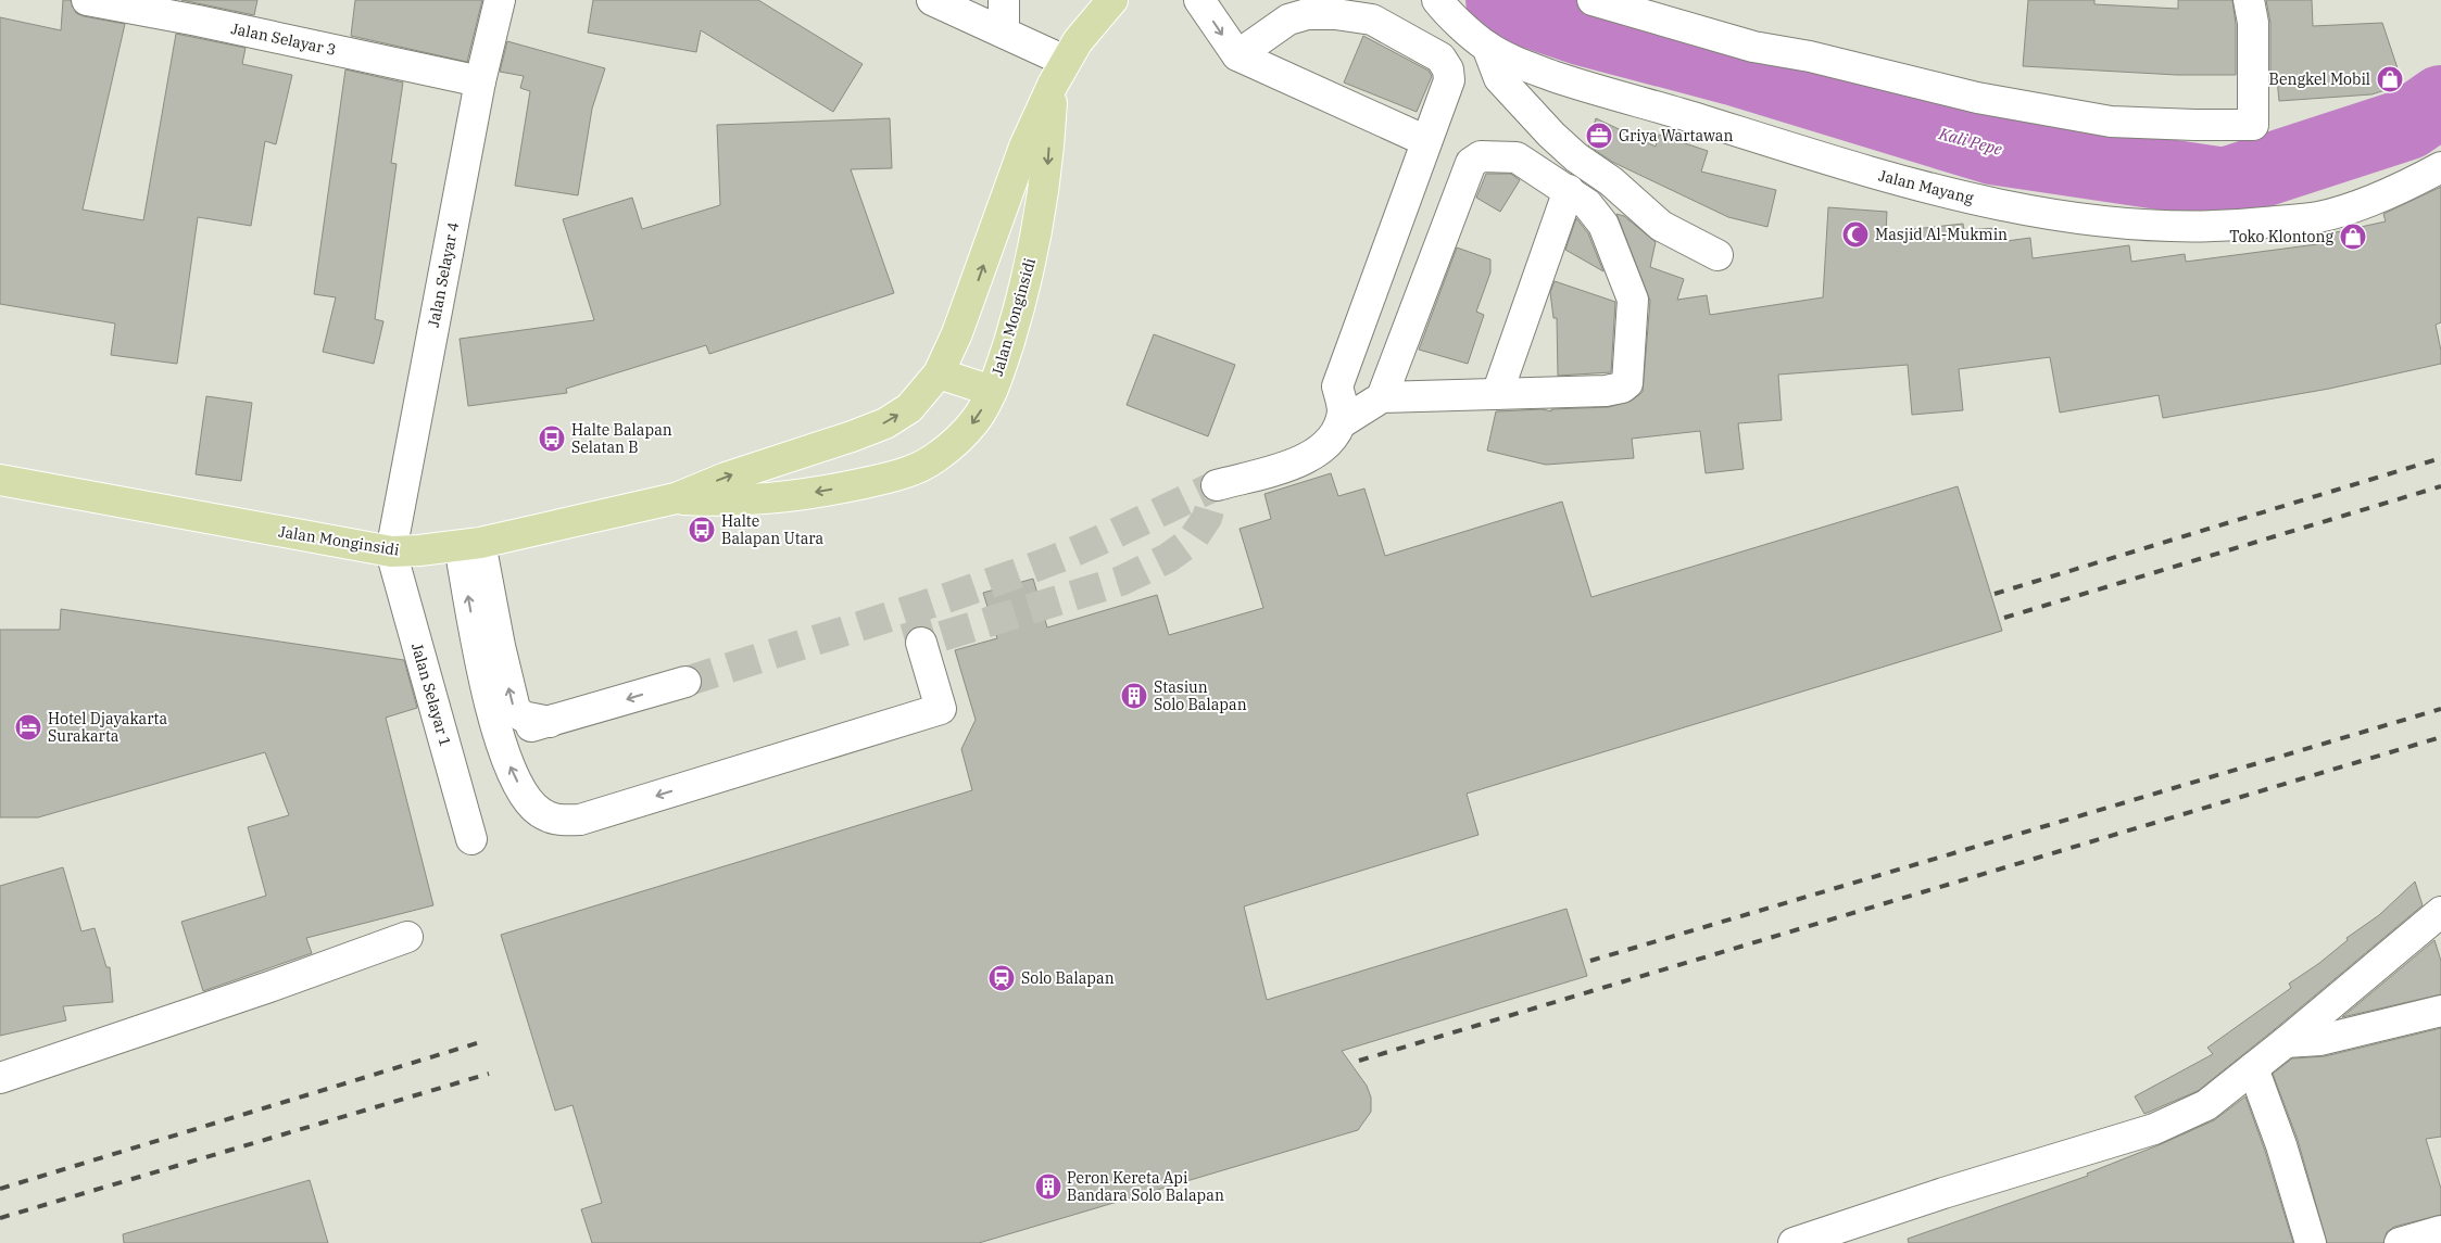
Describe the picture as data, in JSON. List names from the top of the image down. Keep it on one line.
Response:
{"streets":{"main road":["Jalan Monginsidi"],"street":["Jalan Selayar 3","Jalan Mayang","Jalan Selayar 4","Jalan Selayar 1"]},"crossings":[["Jalan Selayar 3","Jalan Selayar 4"],["Jalan Selayar 4","Jalan Monginsidi"],["Jalan Selayar 4","Jalan Selayar 1"],["Jalan Monginsidi","Jalan Selayar 1"]],"water":["Kali Pepe"],"places":{"shop":["Bengkel Mobil","Toko Klontong"],"office":["Griya Wartawan"],"mosque":["Masjid Al-Mukmin"],"bus stop":["Halte Balapan Selatan B","Halte Balapan Utara"],"building":["Stasiun Solo Balapan","Peron Kereta Api Bandara Solo Balapan"],"hotel":["Hotel Djayakarta Surakarta"],"station":["Solo Balapan"]}}
